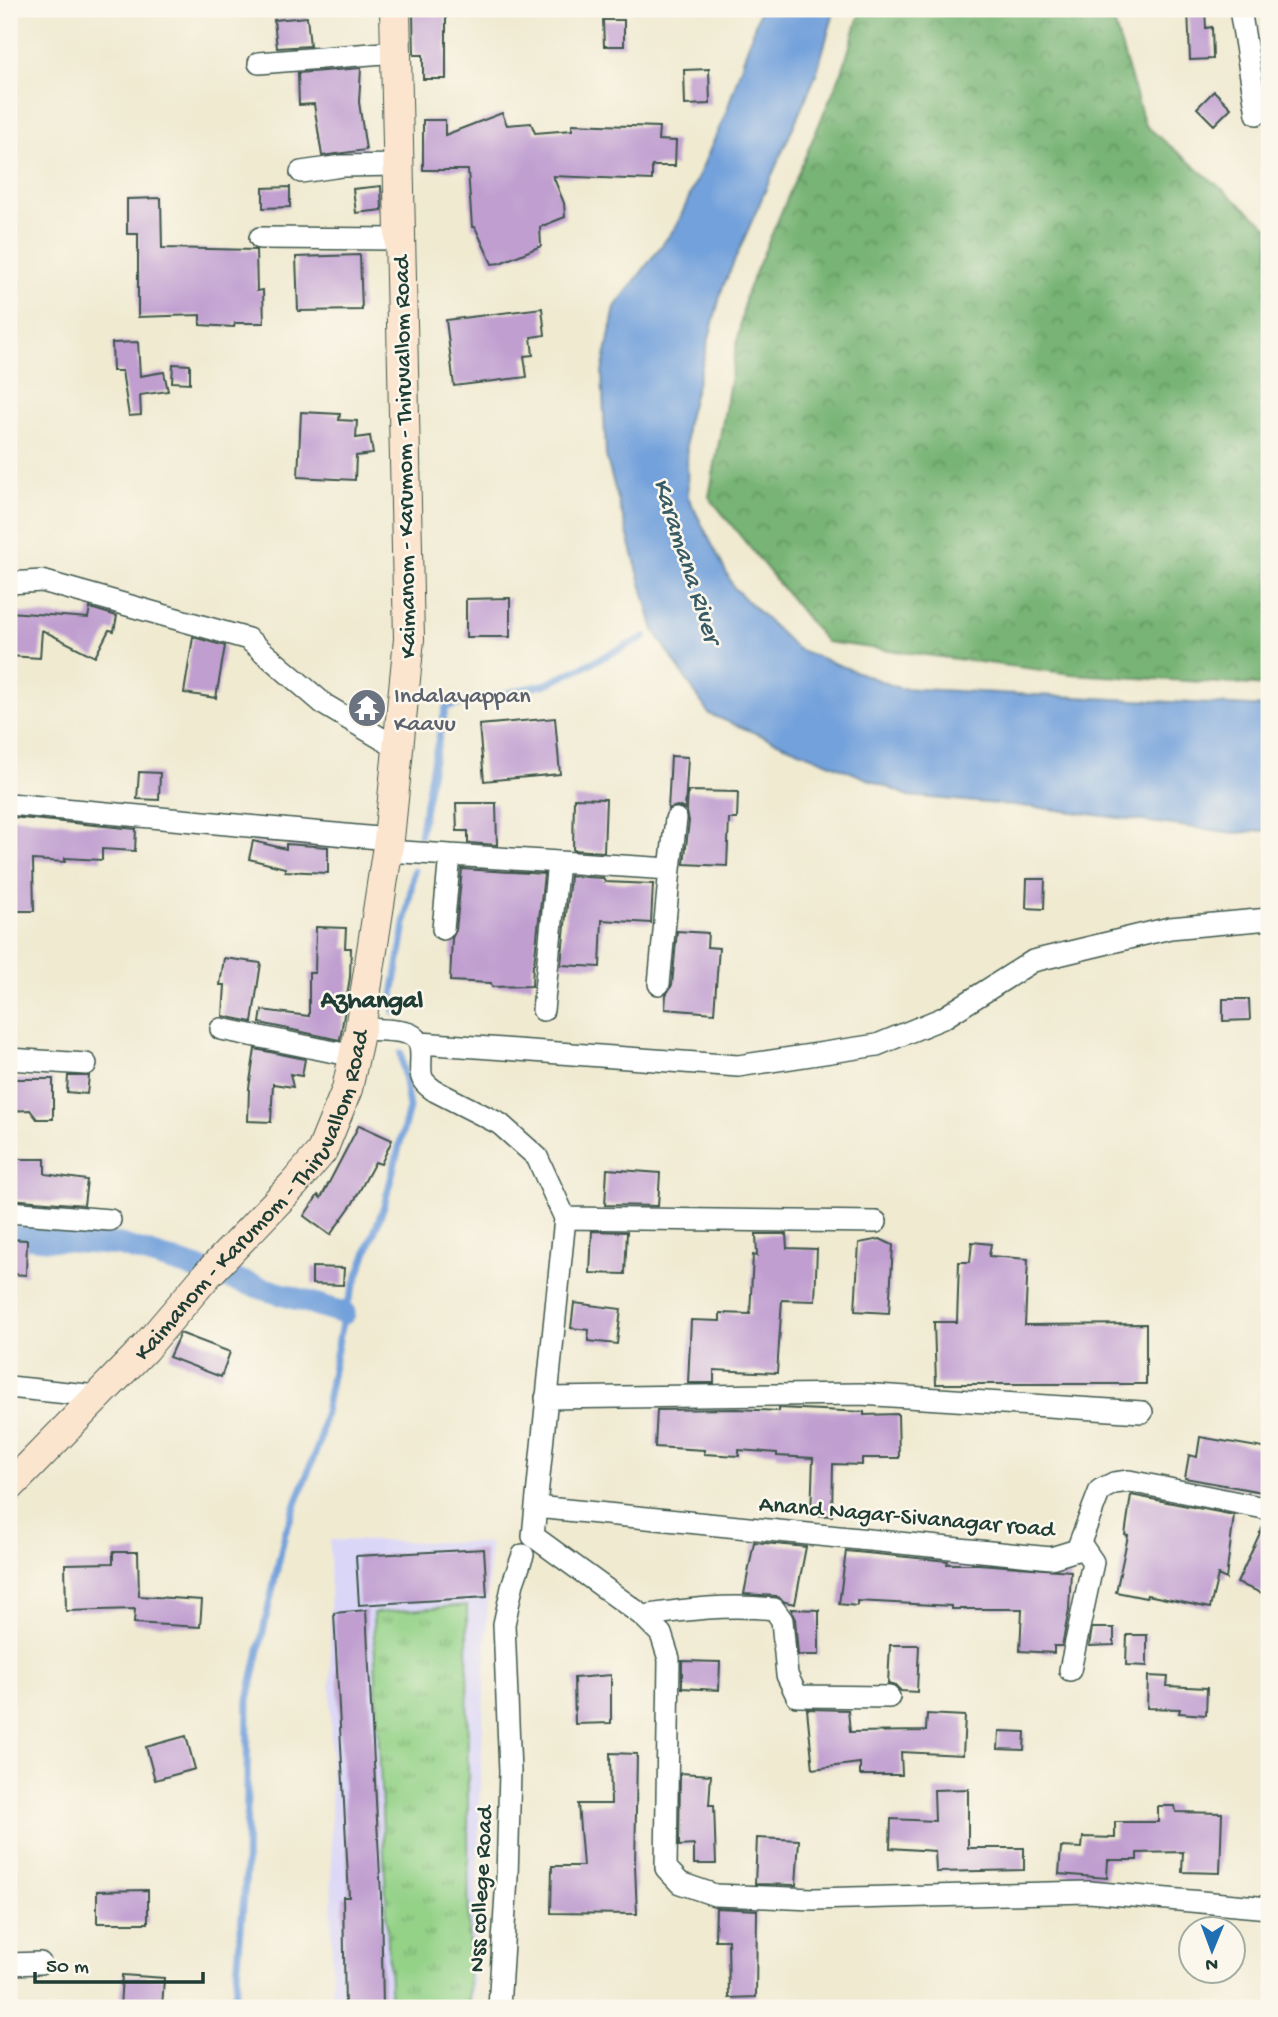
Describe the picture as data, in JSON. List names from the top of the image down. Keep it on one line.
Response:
{"streets":{"main road":["Kaimanom - Karumom - Thiruvallom Road"],"street":["Anand Nagar-Sivanagar road","Nss college Road"]},"districts":["Azhangal"],"water":["Karamana River"],"places":{"temple":["Indalayappan Kaavu"]},"scale_bar":"50 m","north":"bottom"}
